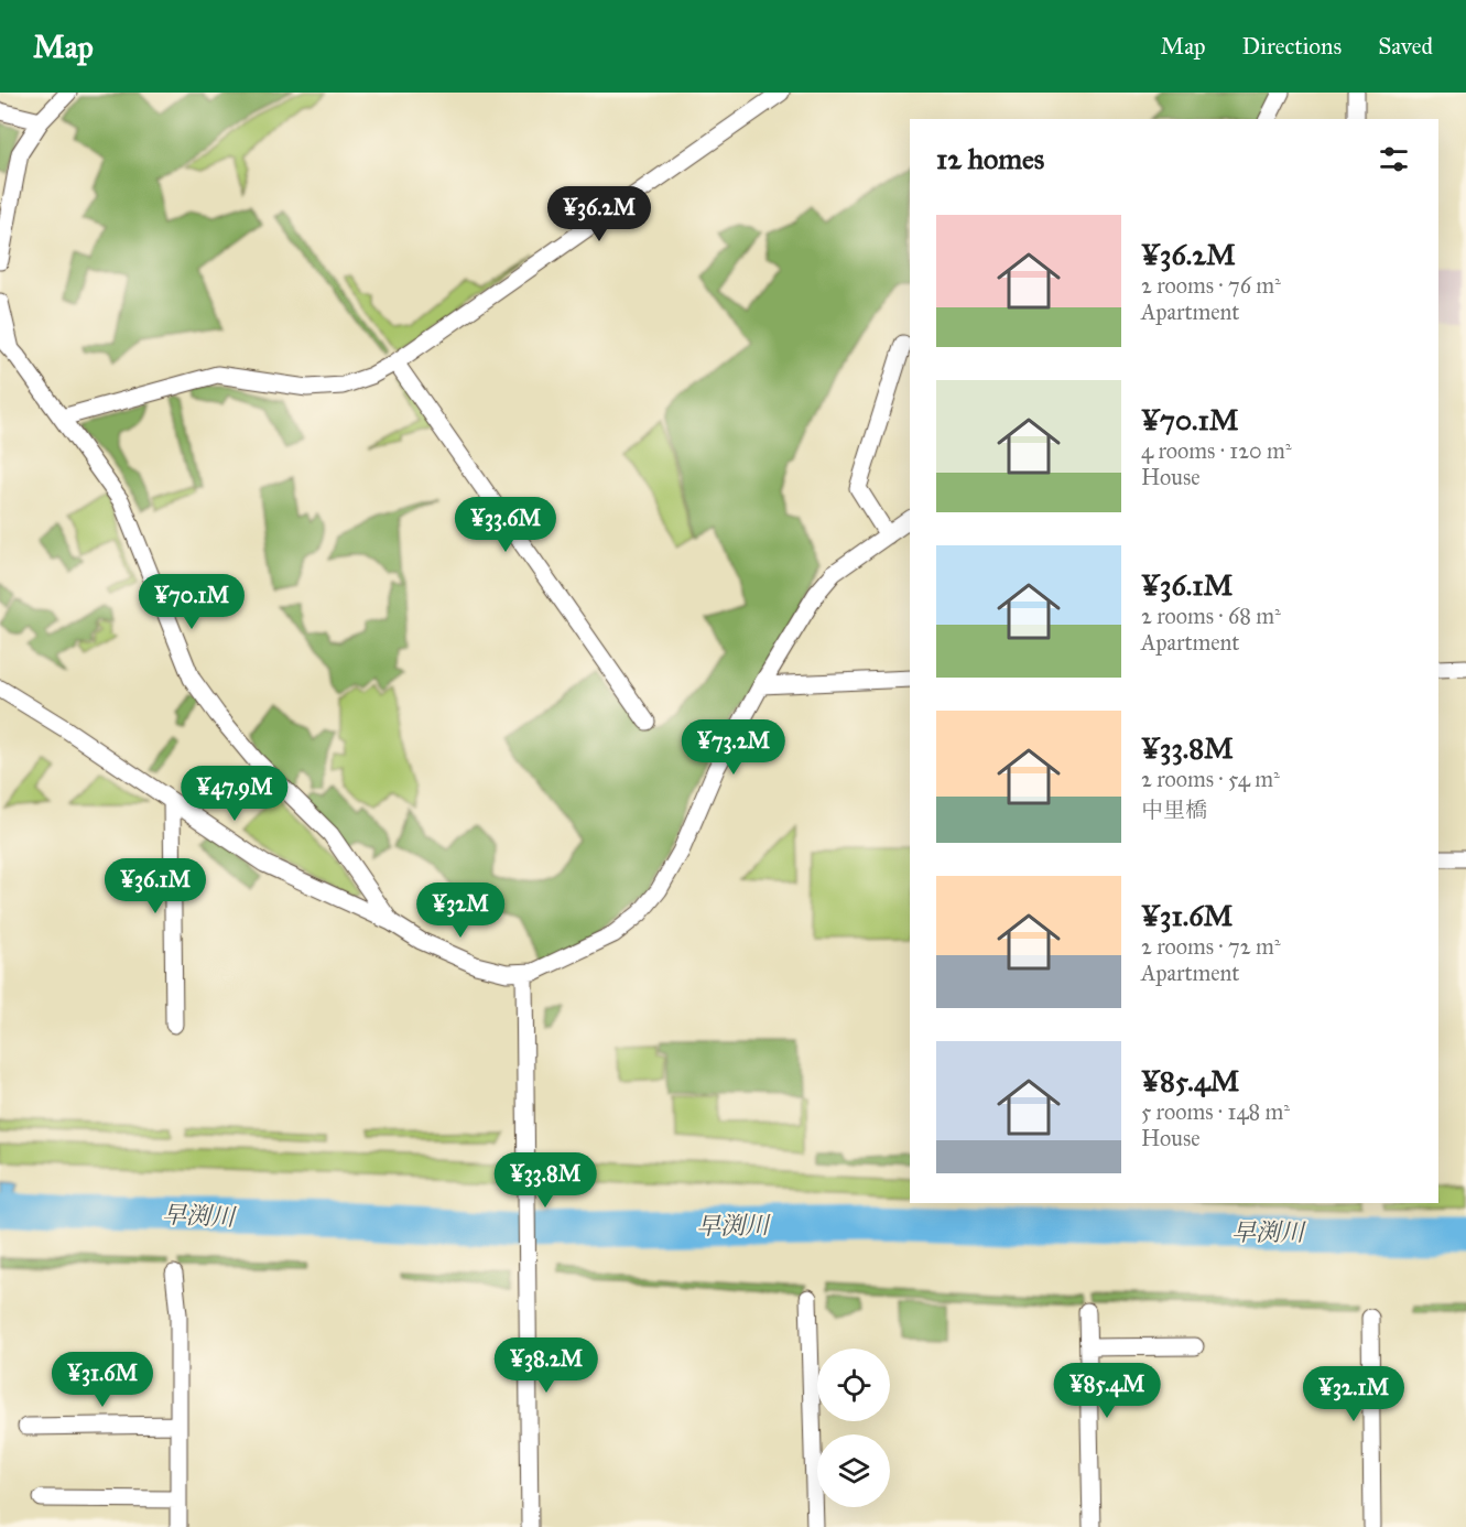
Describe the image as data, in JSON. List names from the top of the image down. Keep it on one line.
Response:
{"water":["早渕川"],"page":{"header":"Map","nav":["Map","Directions","Saved"],"heading":"12 homes","price":["¥36.2M","¥33.6M","¥70.1M","¥73.2M","¥47.9M","¥36.1M","¥32M","¥33.8M","¥38.2M","¥31.6M","¥85.4M","¥32.1M"],"list":[{"name":"¥36.2M","note":"2 rooms · 76 m² · Apartment"},{"name":"¥70.1M","note":"4 rooms · 120 m² · House"},{"name":"¥36.1M","note":"2 rooms · 68 m² · Apartment"},{"name":"¥33.8M","note":"2 rooms · 54 m² · 中里橋"},{"name":"¥31.6M","note":"2 rooms · 72 m² · Apartment"},{"name":"¥85.4M","note":"5 rooms · 148 m² · House"}]}}
